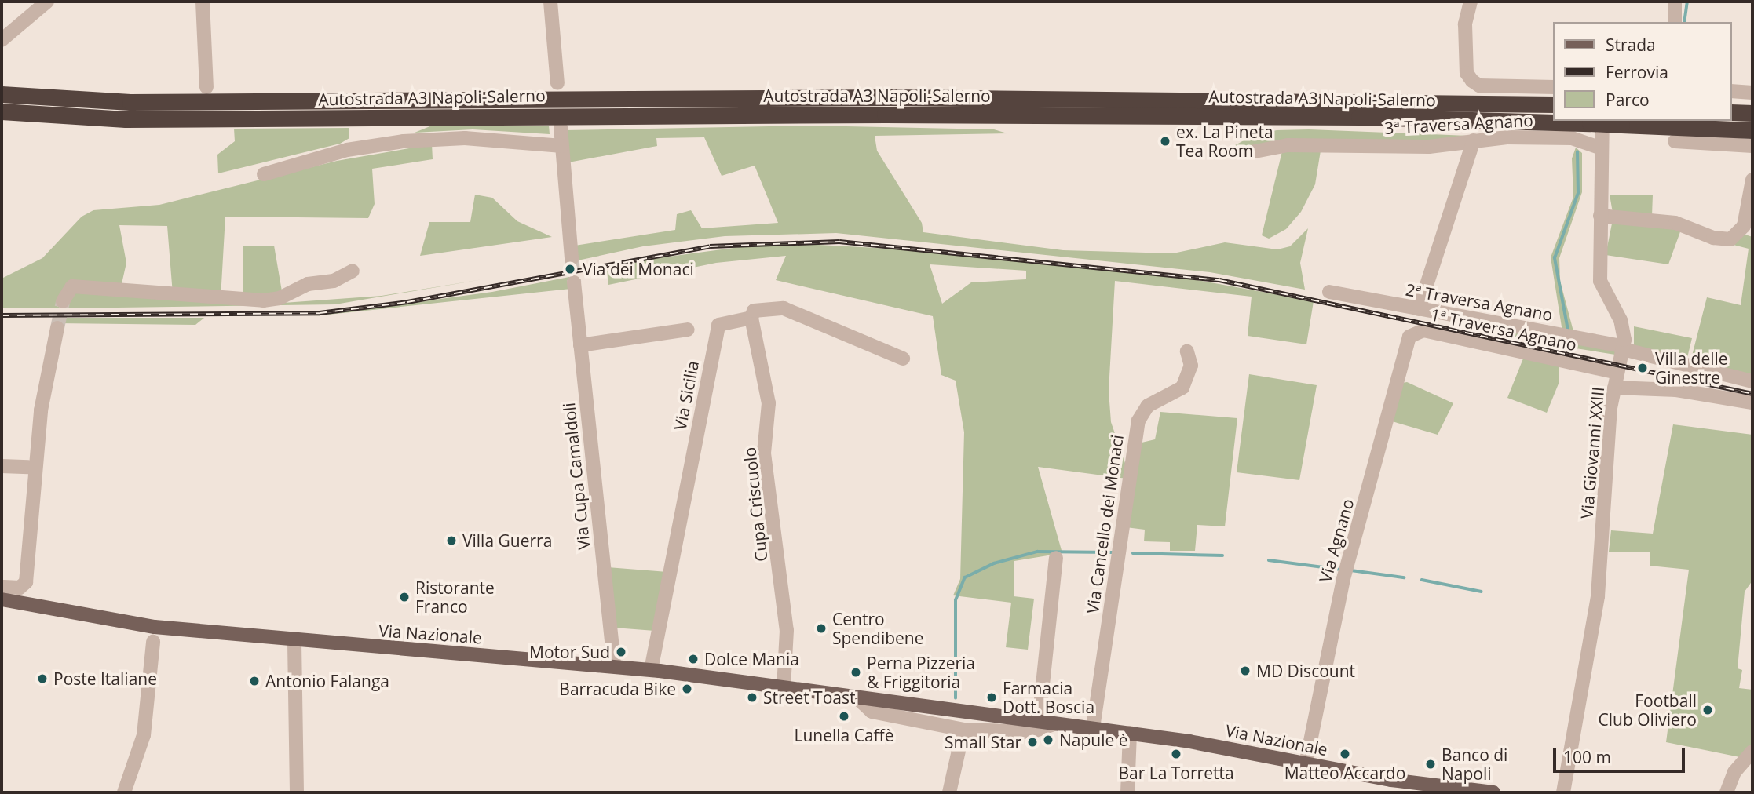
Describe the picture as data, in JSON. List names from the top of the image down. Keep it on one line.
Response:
{"streets":{"highway":["Autostrada A3 Napoli-Salerno"],"main road":["Via Nazionale"],"street":["3ª Traversa Agnano","2ª Traversa Agnano","1ª Traversa Agnano","Via Sicilia","Via Giovanni XXIII","Via Cupa Camaldoli","Cupa Criscuolo","Via Cancello dei Monaci","Via Agnano"]},"crossings":[["Autostrada A3 Napoli-Salerno","Via Giovanni XXIII"],["3ª Traversa Agnano","Via Giovanni XXIII"],["2ª Traversa Agnano","Via Giovanni XXIII"],["1ª Traversa Agnano","Via Giovanni XXIII"],["1ª Traversa Agnano","Via Agnano"],["Via Sicilia","Cupa Criscuolo"],["Via Sicilia","Via Nazionale"],["Via Cupa Camaldoli","Via Nazionale"],["Cupa Criscuolo","Via Nazionale"],["Via Cancello dei Monaci","Via Nazionale"],["Via Agnano","Via Nazionale"]],"places":["ex. La Pineta Tea Room","Via dei Monaci","Villa delle Ginestre","Villa Guerra","Ristorante Franco","Centro Spendibene","Motor Sud","Dolce Mania","MD Discount","Perna Pizzeria & Friggitoria","Poste Italiane","Antonio Falanga","Barracuda Bike","Street Toast","Farmacia Dott. Boscia","Football Club Oliviero","Lunella Caffè","Napule è","Small Star","Bar La Torretta","Matteo Accardo","Banco di Napoli"],"legend":["Strada","Ferrovia","Parco"],"scale_bar":"100 m"}
